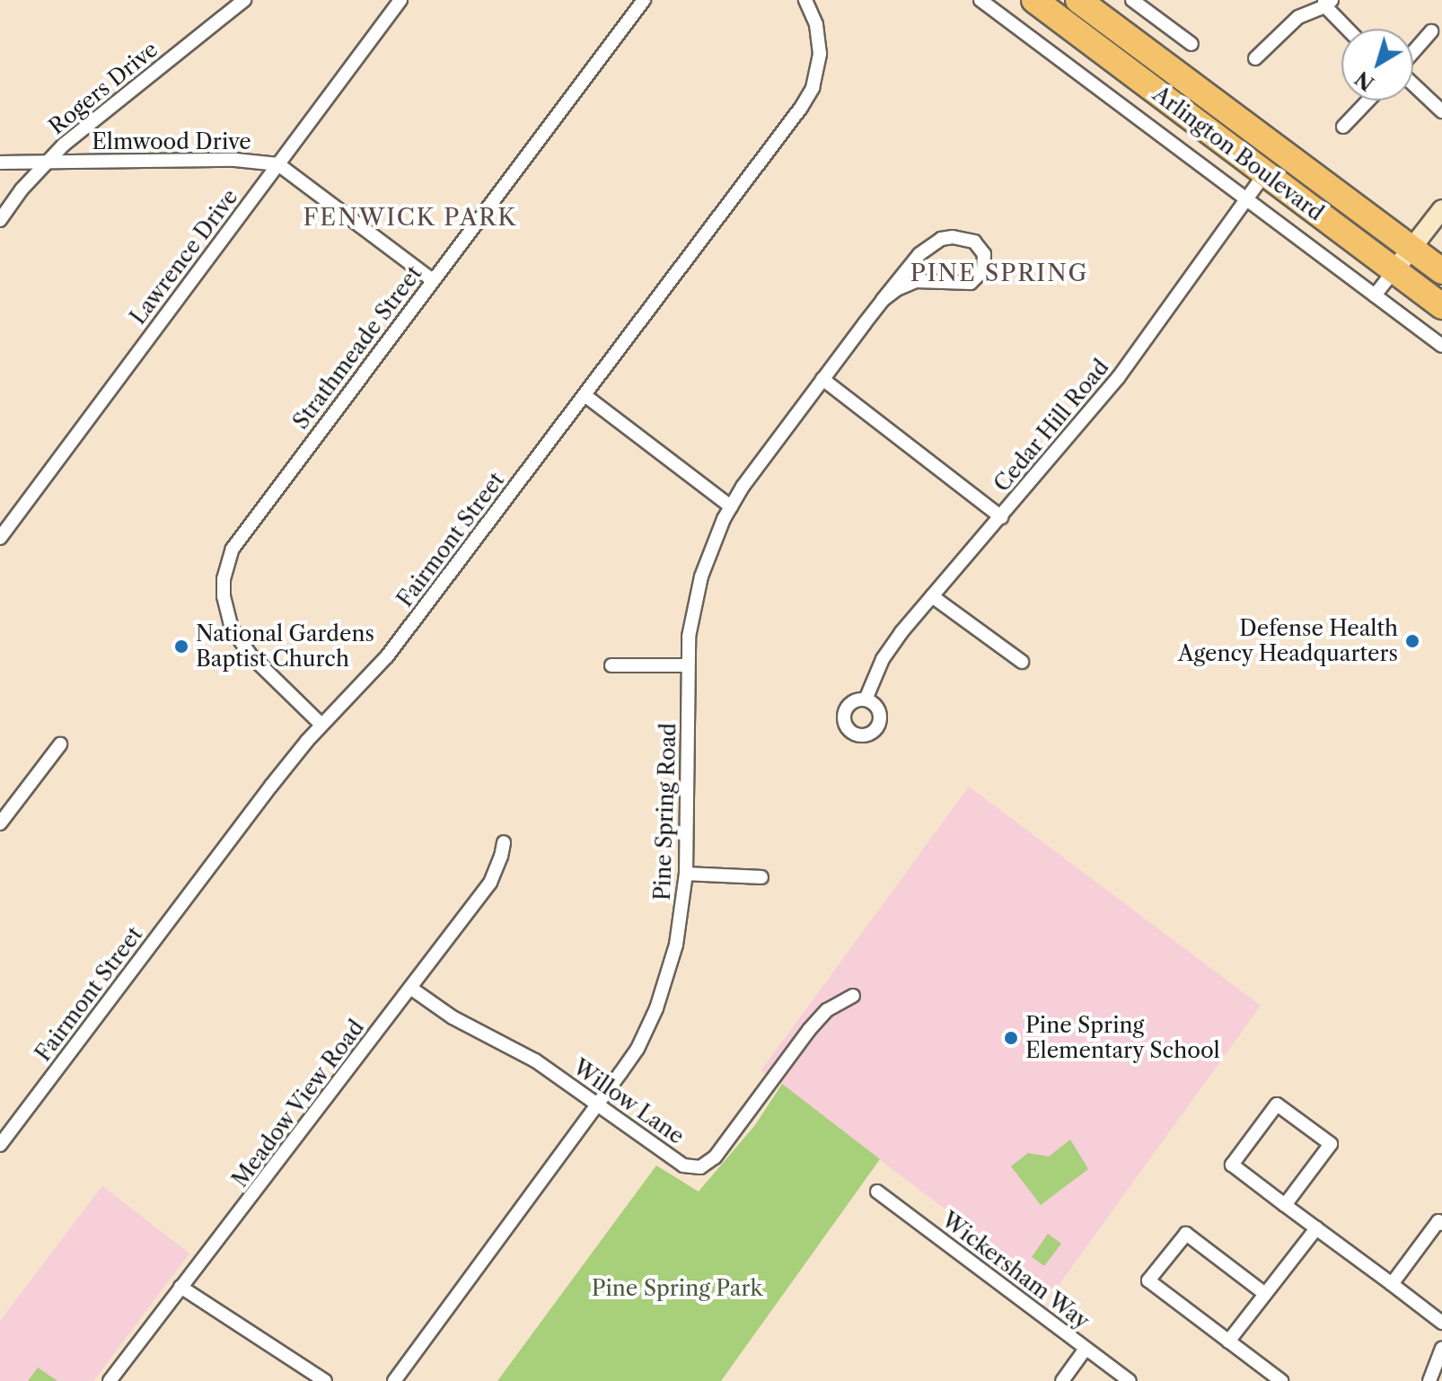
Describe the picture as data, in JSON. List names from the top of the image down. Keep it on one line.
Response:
{"streets":{"highway":["Arlington Boulevard"],"street":["Rogers Drive","Elmwood Drive","Lawrence Drive","Strathmeade Street","Cedar Hill Road","Fairmont Street","Pine Spring Road","Willow Lane","Meadow View Road","Wickersham Way"]},"crossings":[["Rogers Drive","Elmwood Drive"],["Elmwood Drive","Lawrence Drive"],["Elmwood Drive","Strathmeade Street"],["Arlington Boulevard","Cedar Hill Road"],["Strathmeade Street","Fairmont Street"],["Pine Spring Road","Willow Lane"],["Willow Lane","Meadow View Road"]],"districts":["FENWICK PARK","PINE SPRING"],"parks":["Pine Spring Park"],"places":["Defense Health Agency Headquarters","National Gardens Baptist Church","Pine Spring Elementary School"],"north":"bottom left"}
